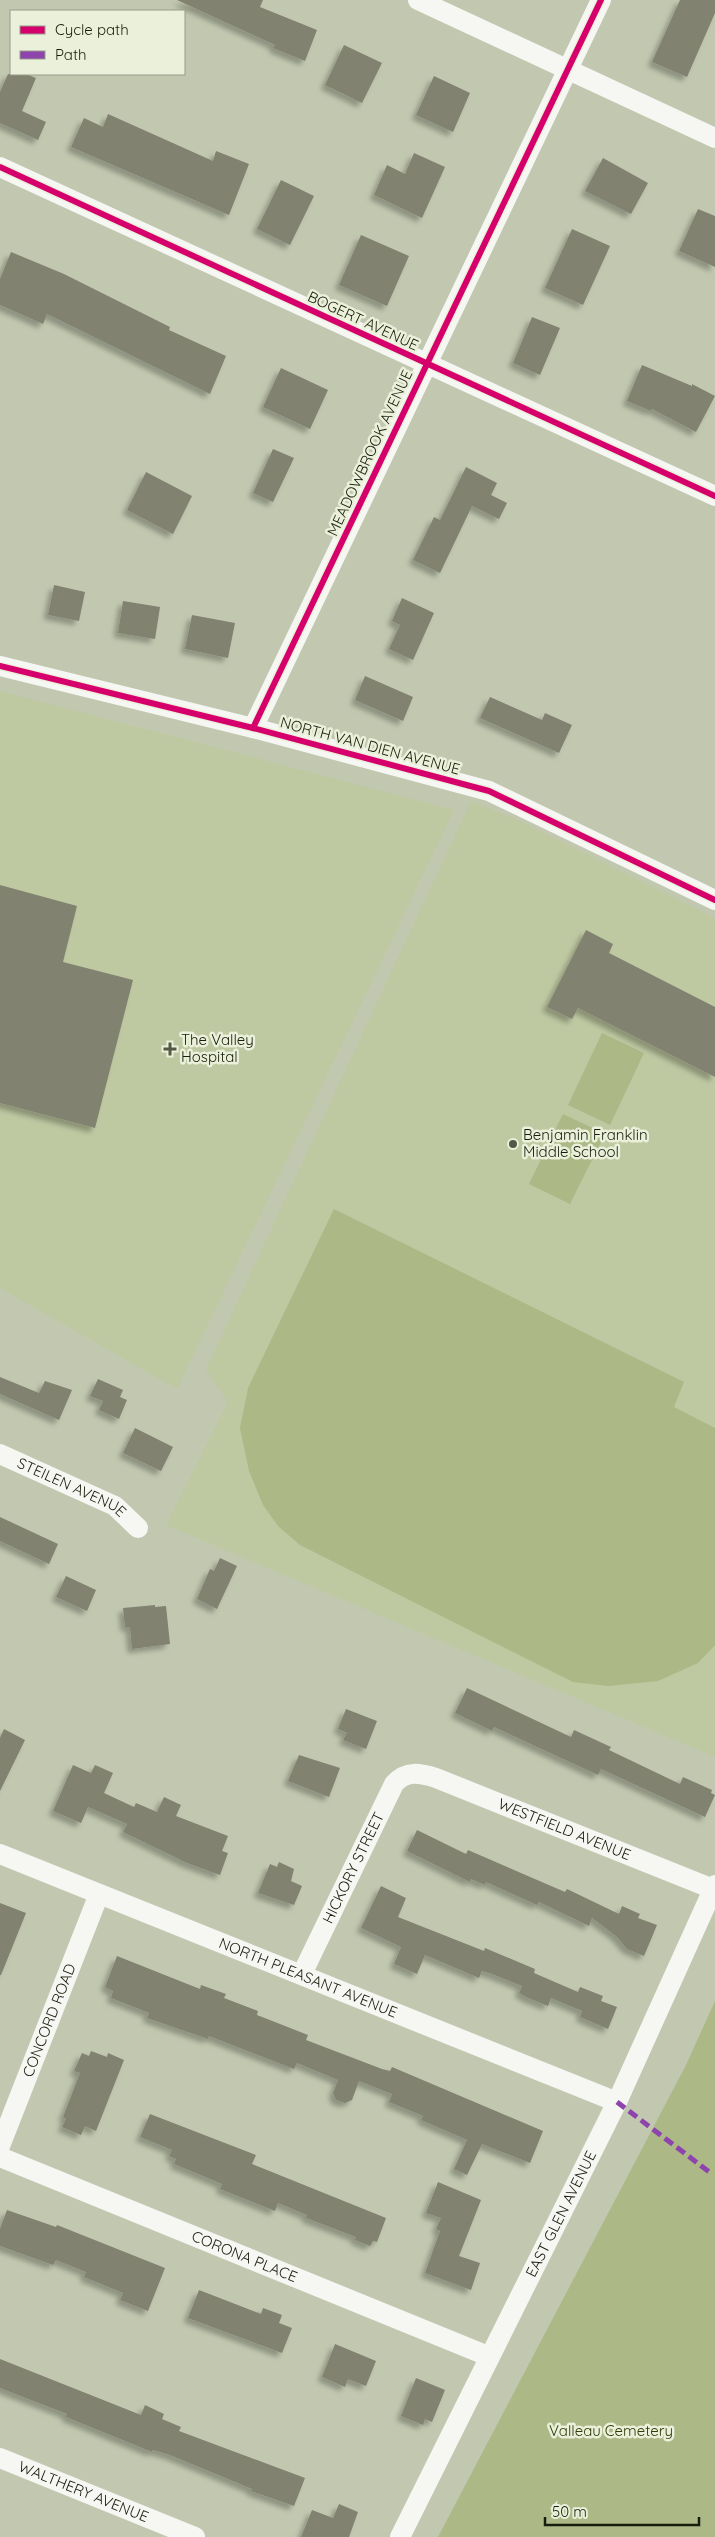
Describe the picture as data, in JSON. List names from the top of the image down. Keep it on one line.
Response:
{"streets":{"street":["BOGERT AVENUE","MEADOWBROOK AVENUE","NORTH VAN DIEN AVENUE","STEILEN AVENUE","WESTFIELD AVENUE","HICKORY STREET","NORTH PLEASANT AVENUE","CONCORD ROAD","EAST GLEN AVENUE","CORONA PLACE","WALTHERY AVENUE"]},"crossings":[["BOGERT AVENUE","MEADOWBROOK AVENUE"],["MEADOWBROOK AVENUE","NORTH VAN DIEN AVENUE"],["WESTFIELD AVENUE","HICKORY STREET"],["WESTFIELD AVENUE","EAST GLEN AVENUE"],["HICKORY STREET","NORTH PLEASANT AVENUE"],["NORTH PLEASANT AVENUE","CONCORD ROAD"],["NORTH PLEASANT AVENUE","EAST GLEN AVENUE"],["EAST GLEN AVENUE","CORONA PLACE"]],"parks":["Valleau Cemetery"],"places":{"health":["The Valley Hospital"],"other":["Benjamin Franklin Middle School"]},"legend":["Cycle path","Path"],"scale_bar":"50 m"}
